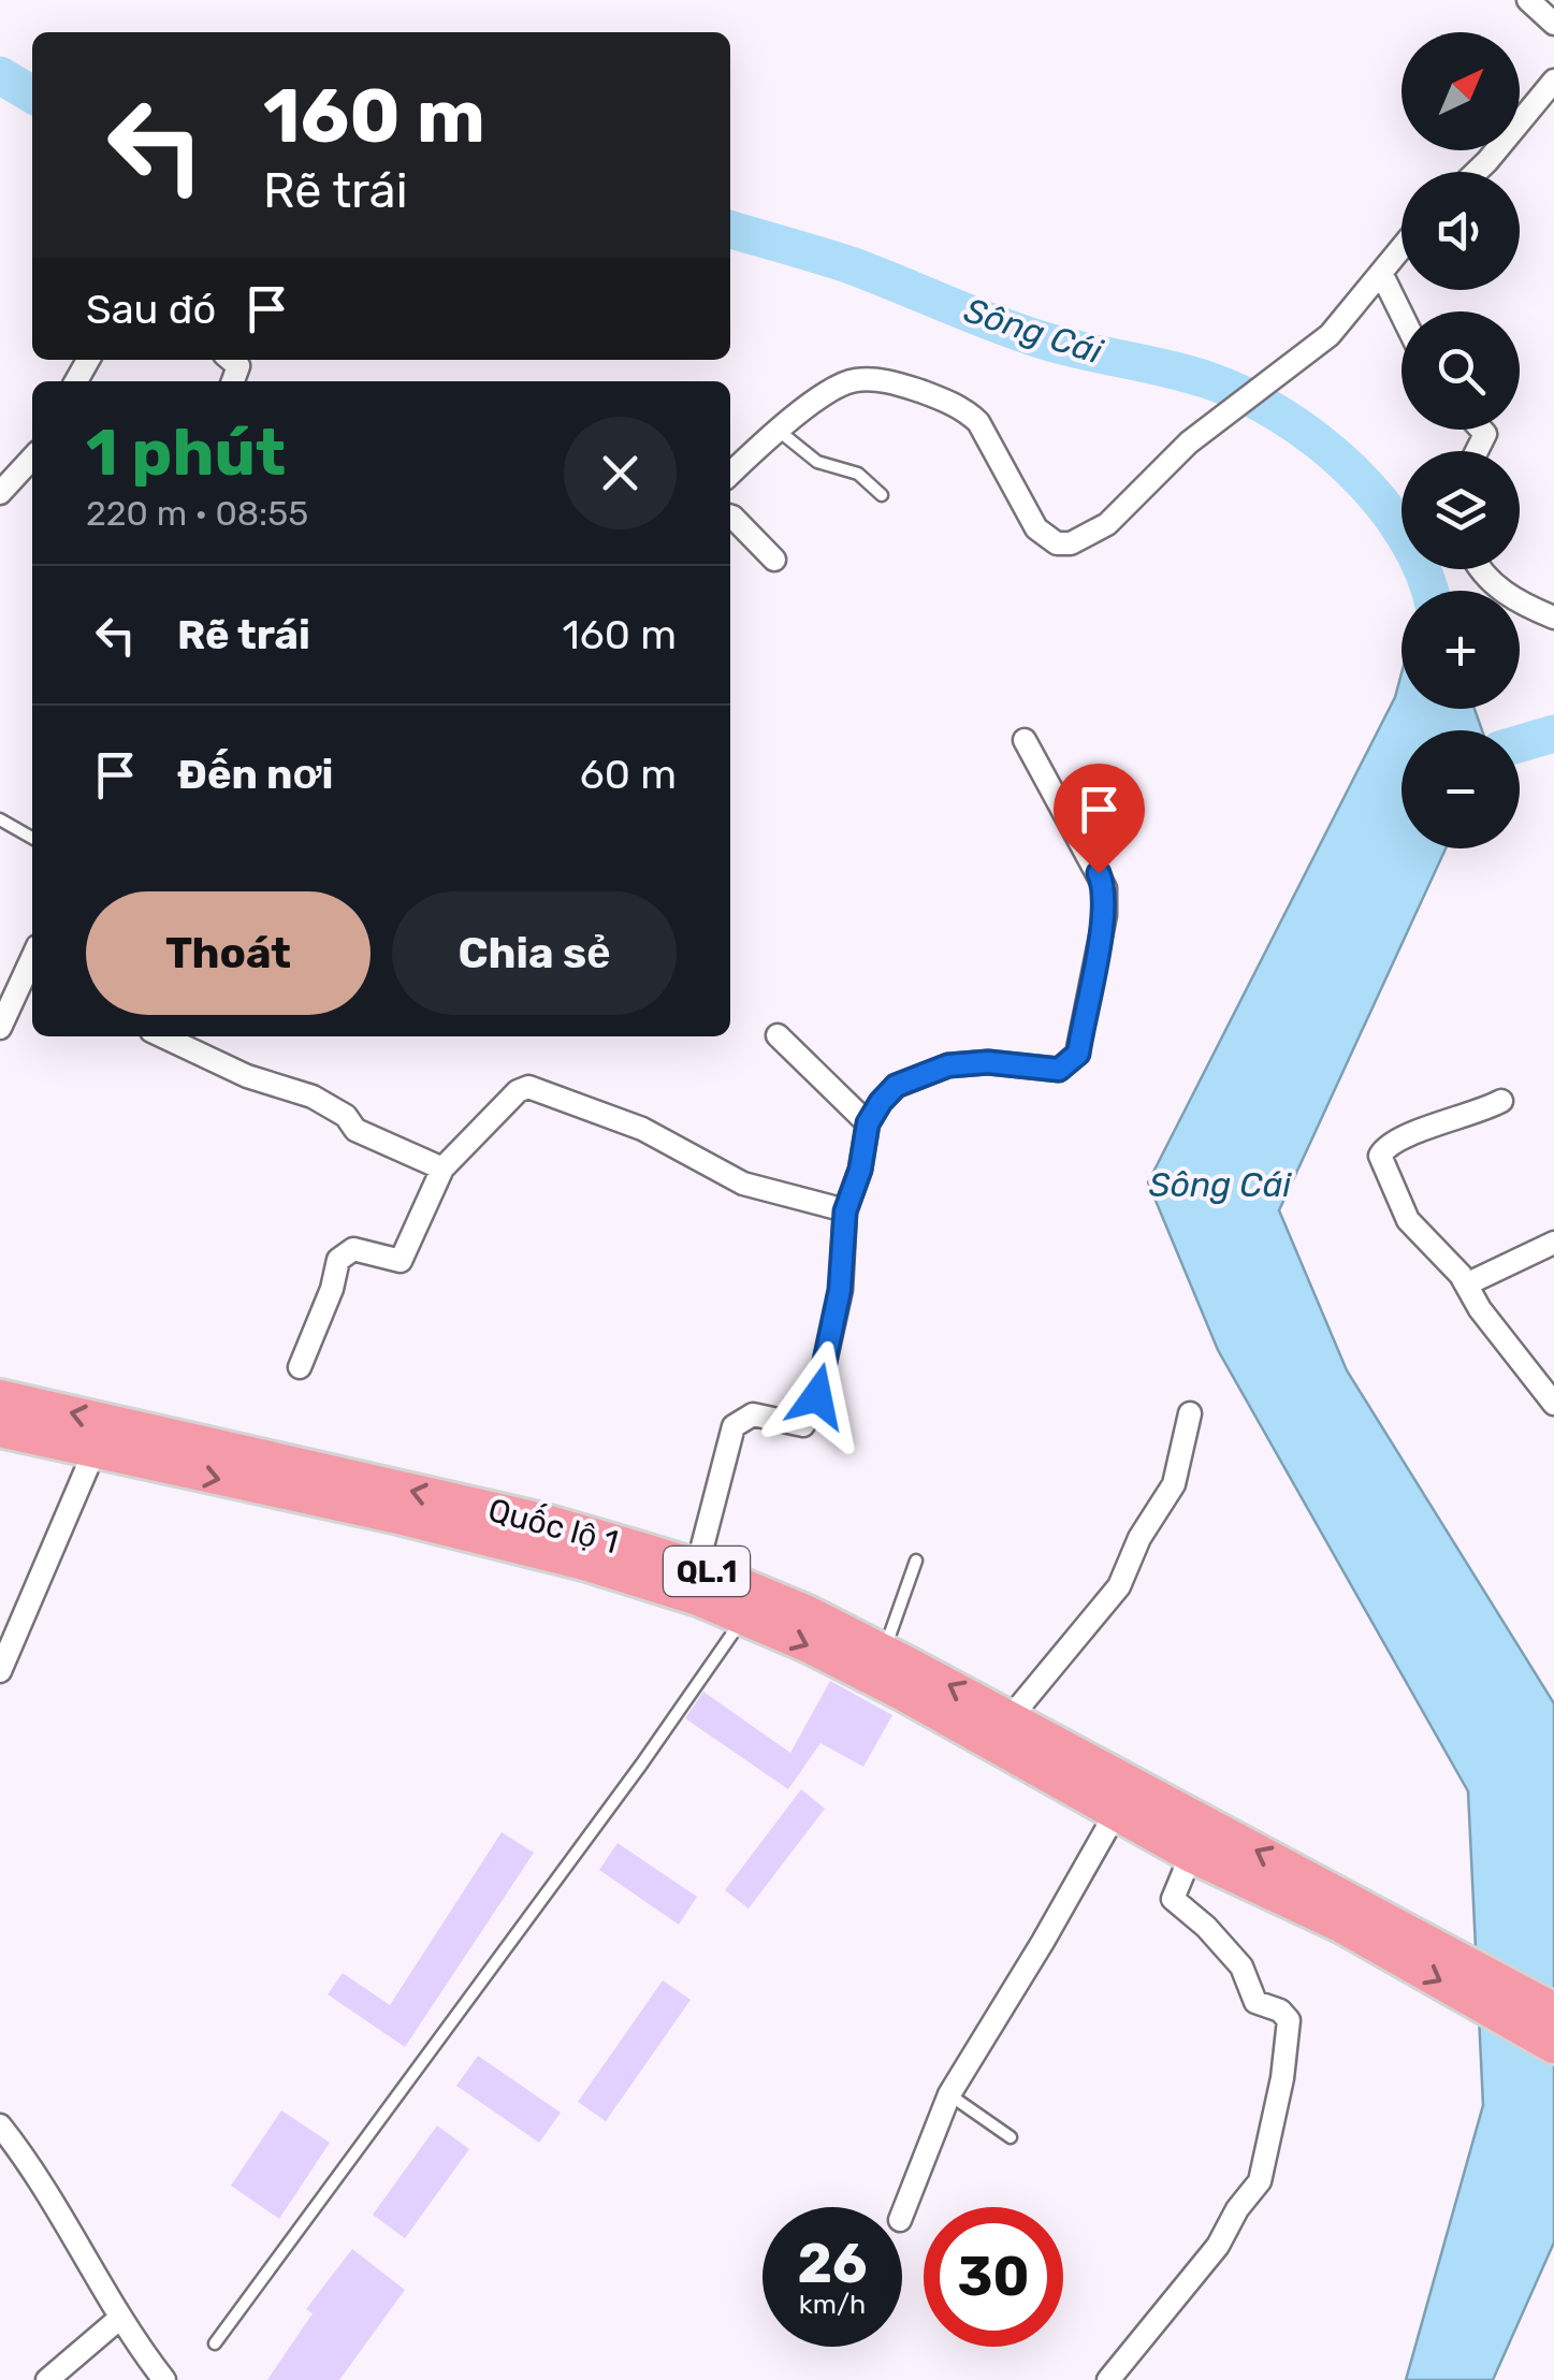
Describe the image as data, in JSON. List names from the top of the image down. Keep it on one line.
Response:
{"streets":{"highway":["Quốc lộ 1","QL.1"]},"crossings":[["Quốc lộ 1","QL.1"]],"water":["Sông Cái"],"north":"top right","page":{"map_buttons":["+","−"],"turn":["160 m","Rẽ trái"],"then":"Sau đó","heading":["1 phút","220 m · 08:55"],"list":[{"name":"Rẽ trái","value":"160 m"},{"name":"Đến nơi","value":"60 m"}],"buttons":["Thoát","Chia sẻ"],"speed":"26 km/h","limit":"30"}}
